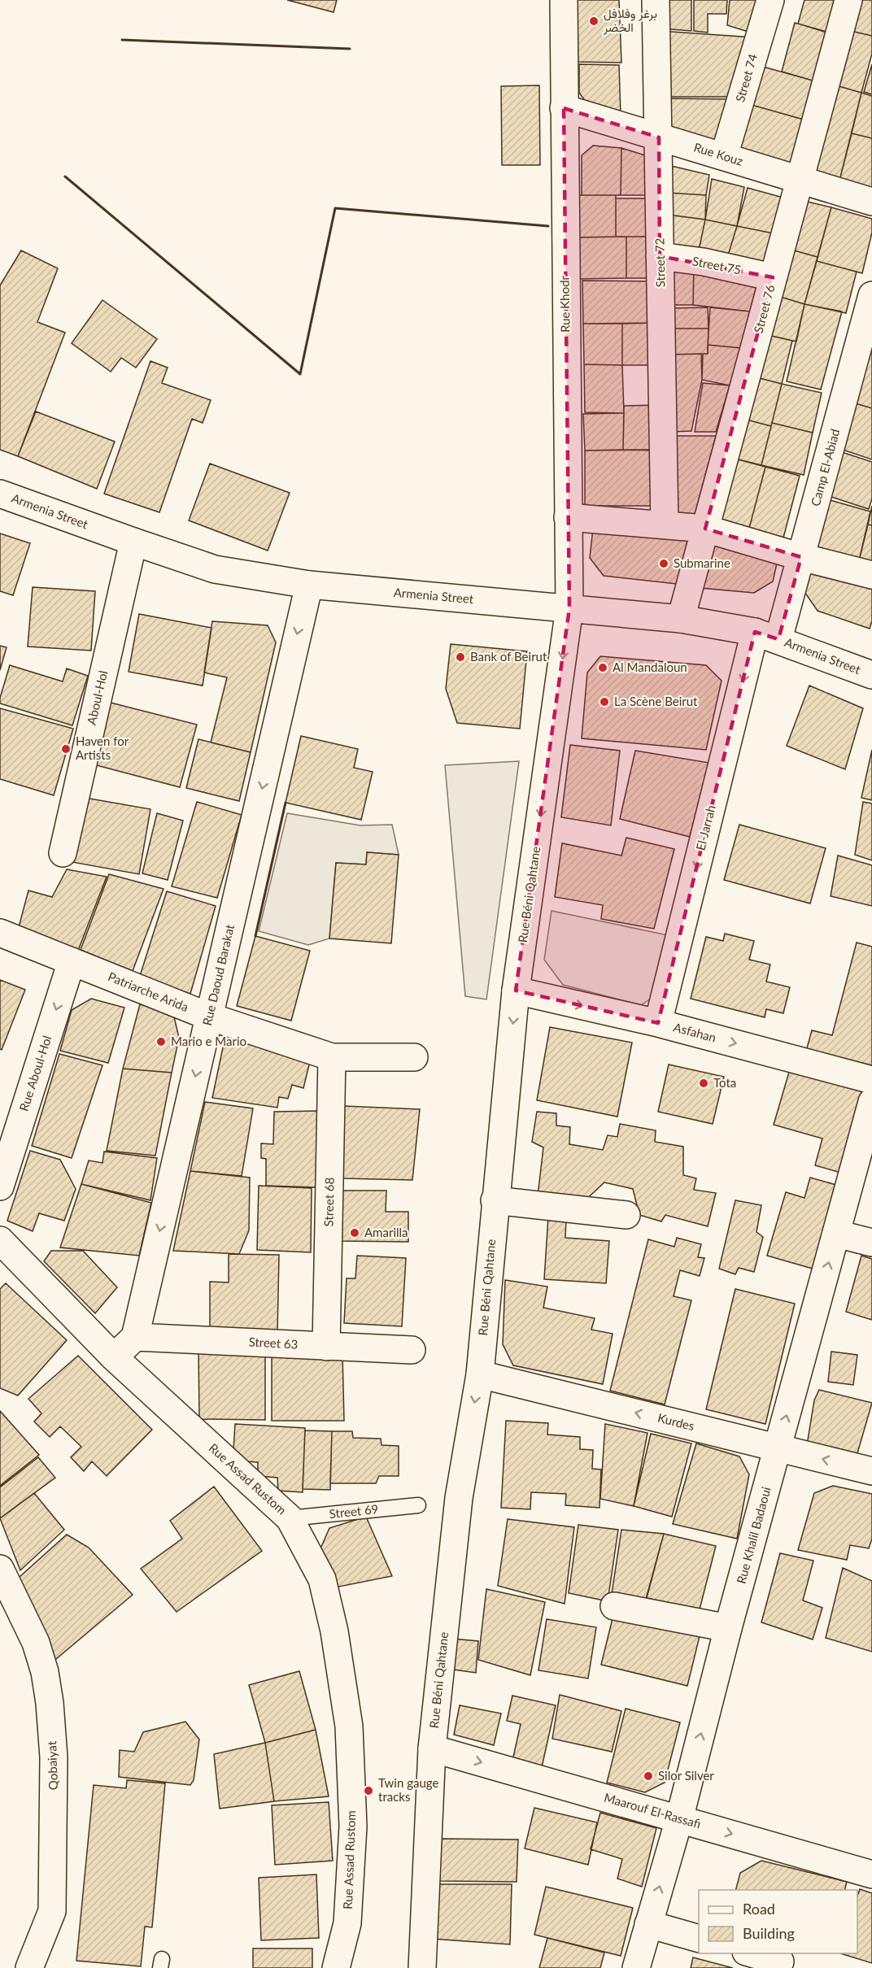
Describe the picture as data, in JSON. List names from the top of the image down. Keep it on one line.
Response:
{"streets":{"street":["Street 74","Rue Kouz","Street 72","Street 75","Rue Khodr","Street 76","Camp El-Abiad","Armenia Street","Aboul-Hol","El-Jarrah","Rue Béni Qahtane","Rue Daoud Barakat","Patriarche Arida","Asfahan","Rue Aboul-Hol","Street 68","Street 63","Kurdes","Rue Assad Rustom","Rue Khalil Badaoui","Qobaiyat","Maarouf El-Rassafi"],"lane":["Street 69"]},"crossings":[["Street 74","Rue Kouz"],["Rue Kouz","Street 72"],["Rue Kouz","Rue Khodr"],["Rue Kouz","Street 76"],["Street 72","Street 75"],["Street 75","Street 76"],["Rue Khodr","Armenia Street"],["Rue Khodr","Rue Béni Qahtane"],["Street 76","Armenia Street"],["Camp El-Abiad","Armenia Street"],["Camp El-Abiad","El-Jarrah"],["Armenia Street","Aboul-Hol"],["Armenia Street","El-Jarrah"],["Armenia Street","Rue Béni Qahtane"],["Armenia Street","Rue Daoud Barakat"],["El-Jarrah","Asfahan"],["Rue Béni Qahtane","Asfahan"],["Rue Béni Qahtane","Kurdes"],["Rue Béni Qahtane","Maarouf El-Rassafi"],["Rue Daoud Barakat","Patriarche Arida"],["Rue Daoud Barakat","Street 63"],["Patriarche Arida","Rue Aboul-Hol"],["Patriarche Arida","Street 68"],["Street 68","Street 63"],["Kurdes","Rue Khalil Badaoui"],["Rue Assad Rustom","Street 69"],["Rue Khalil Badaoui","Maarouf El-Rassafi"]],"one_way":["El-Jarrah","Rue Béni Qahtane","Rue Daoud Barakat","Rue Aboul-Hol","Rue Khalil Badaoui"],"places":["برغر وفلافل الخضر","Submarine","Bank of Beirut","Al Mandaloun","La Scène Beirut","Haven for Artists","Mario e Mario","Tota","Amarilla","Silor Silver","Twin gauge tracks"],"legend":["Road","Building"]}
